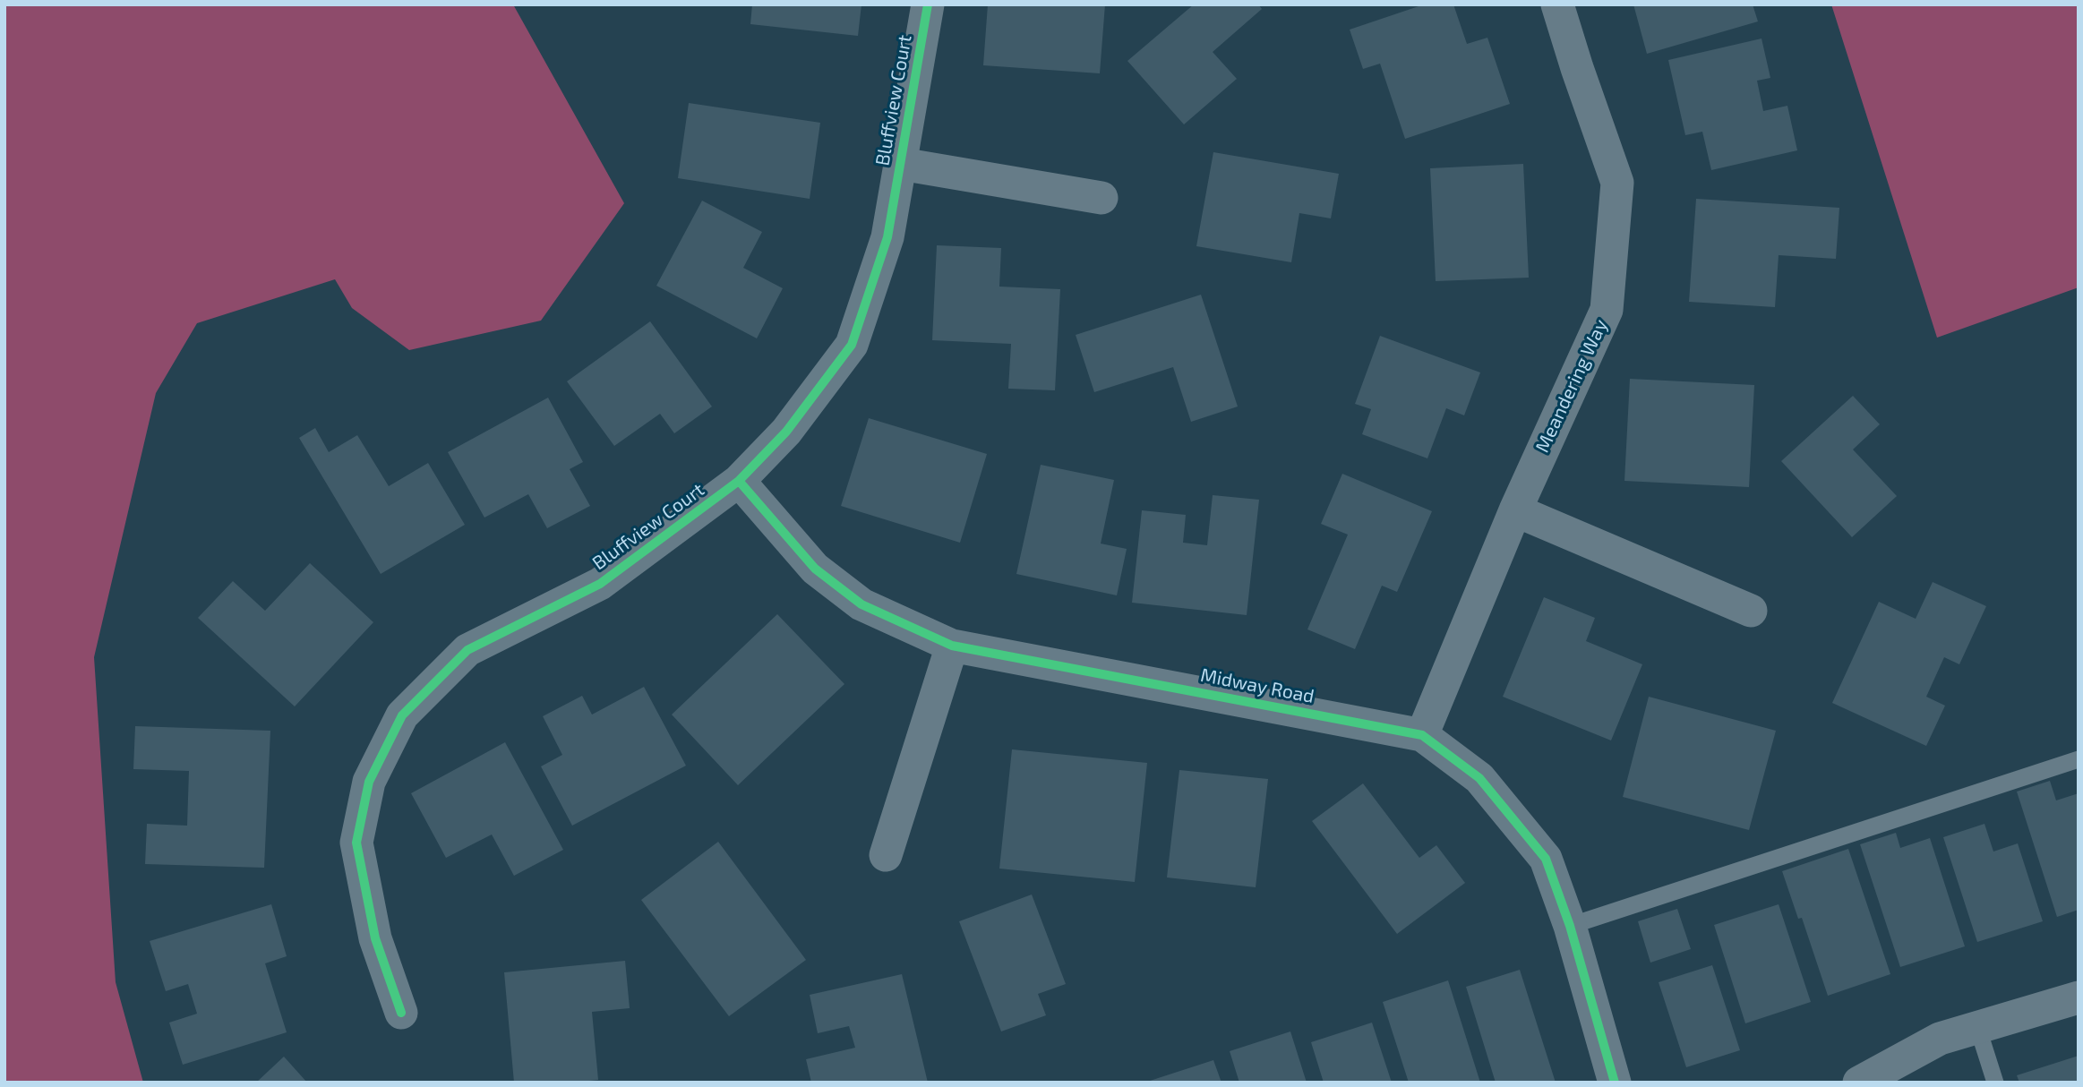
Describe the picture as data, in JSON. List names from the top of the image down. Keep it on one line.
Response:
{"streets":{"street":["Bluffview Court","Meandering Way","Midway Road"]},"crossings":[["Bluffview Court","Midway Road"],["Meandering Way","Midway Road"]]}
